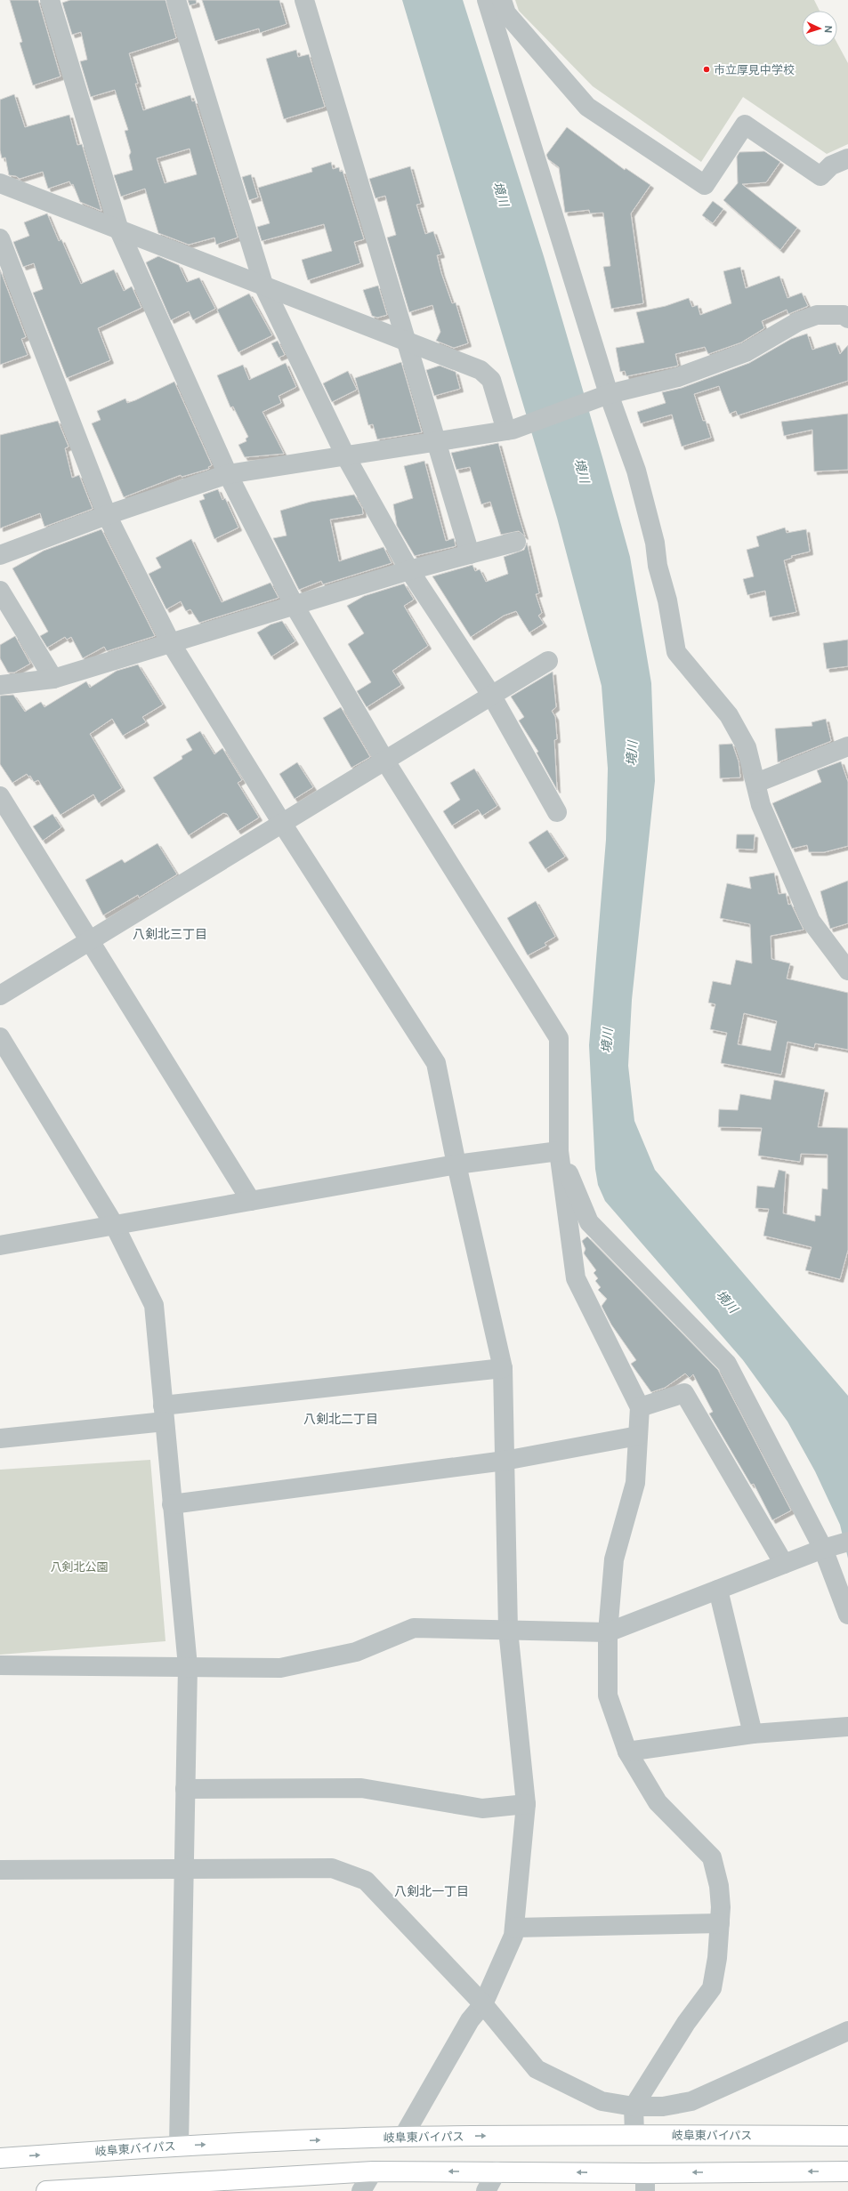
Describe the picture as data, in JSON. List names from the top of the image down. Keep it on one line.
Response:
{"streets":{"highway":["岐阜東バイパス"]},"districts":["八剣北三丁目","八剣北二丁目","八剣北一丁目"],"water":["境川"],"parks":["八剣北公園"],"places":["市立厚見中学校"],"north":"right"}
